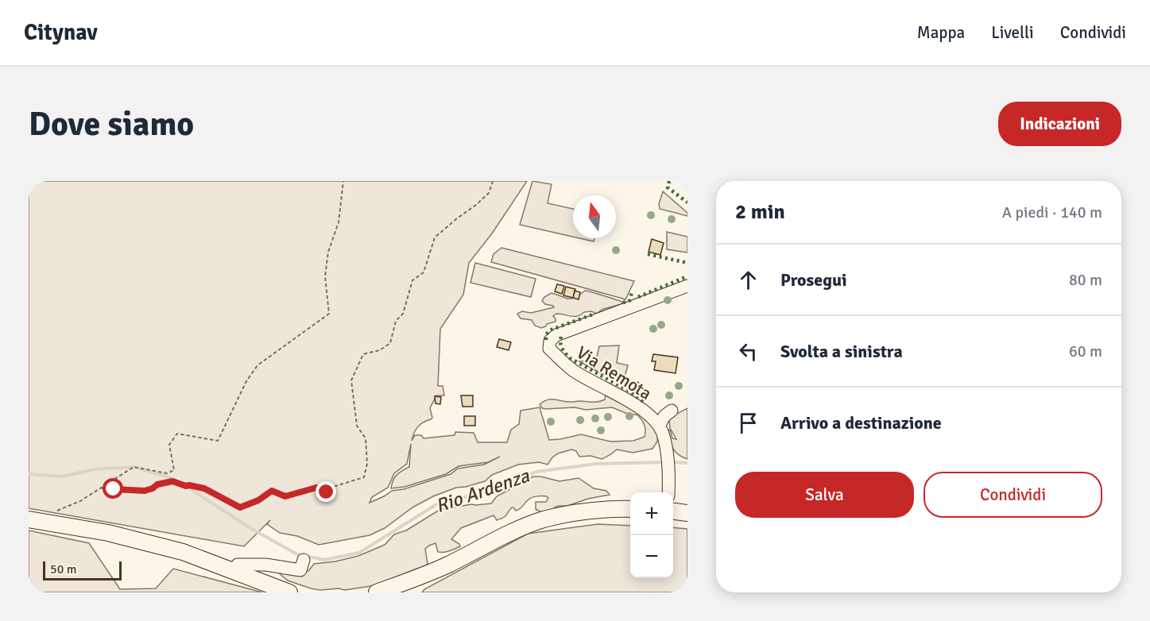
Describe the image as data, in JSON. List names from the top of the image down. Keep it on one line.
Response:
{"streets":{"street":["Via Remota"]},"water":["Rio Ardenza"],"scale_bar":"50 m","north":"top","page":{"header":"Citynav","nav":["Mappa","Livelli","Condividi"],"buttons":["Indicazioni",["Salva","Condividi"]],"title":"Dove siamo","heading":["2 min","A piedi · 140 m"],"list":[["Prosegui","80 m"],["Svolta a sinistra","60 m"],"Arrivo a destinazione"],"map_buttons":["+","−"],"scale":"50 m"}}
